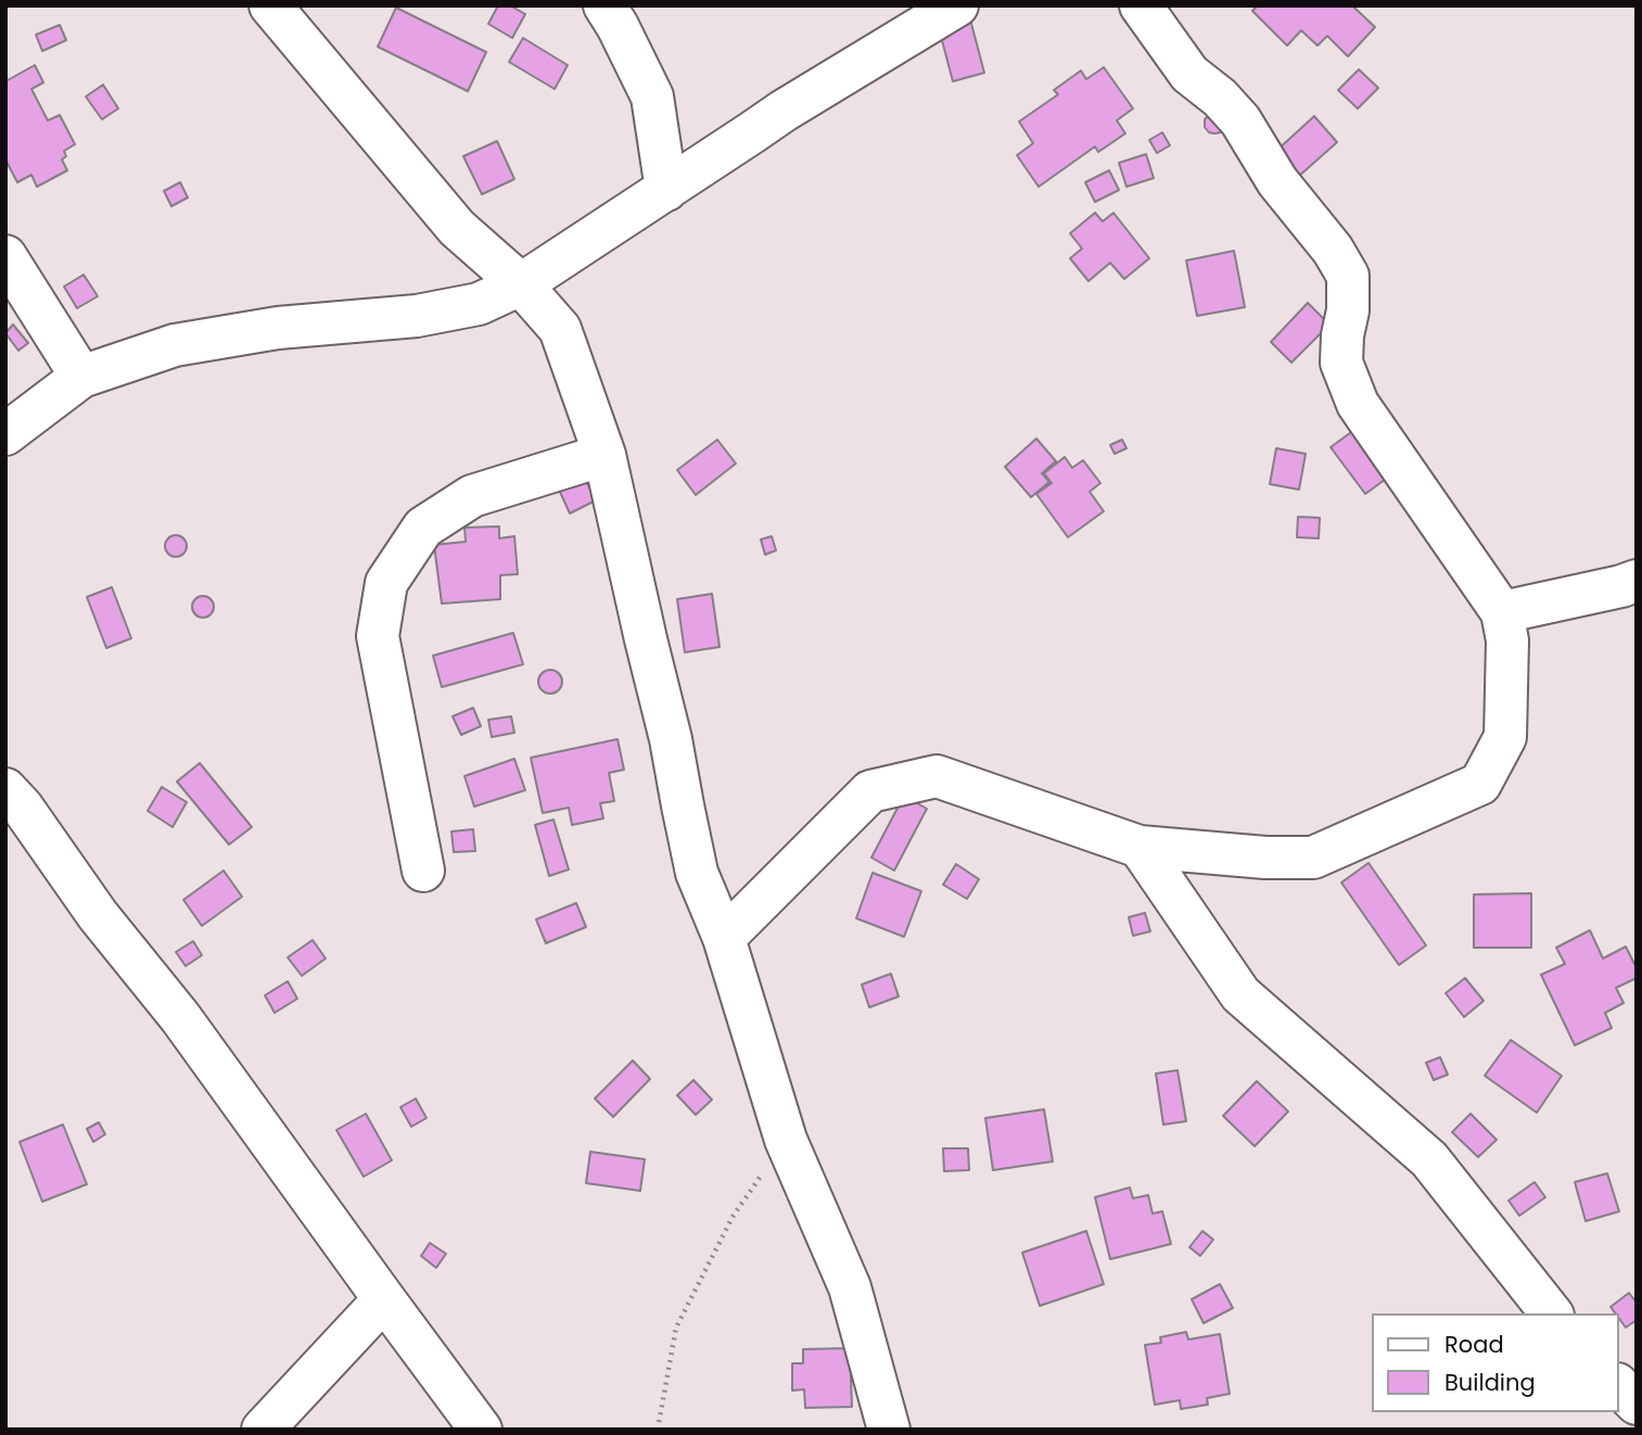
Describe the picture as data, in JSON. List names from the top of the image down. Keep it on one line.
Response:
{"legend":["Road","Building"]}
